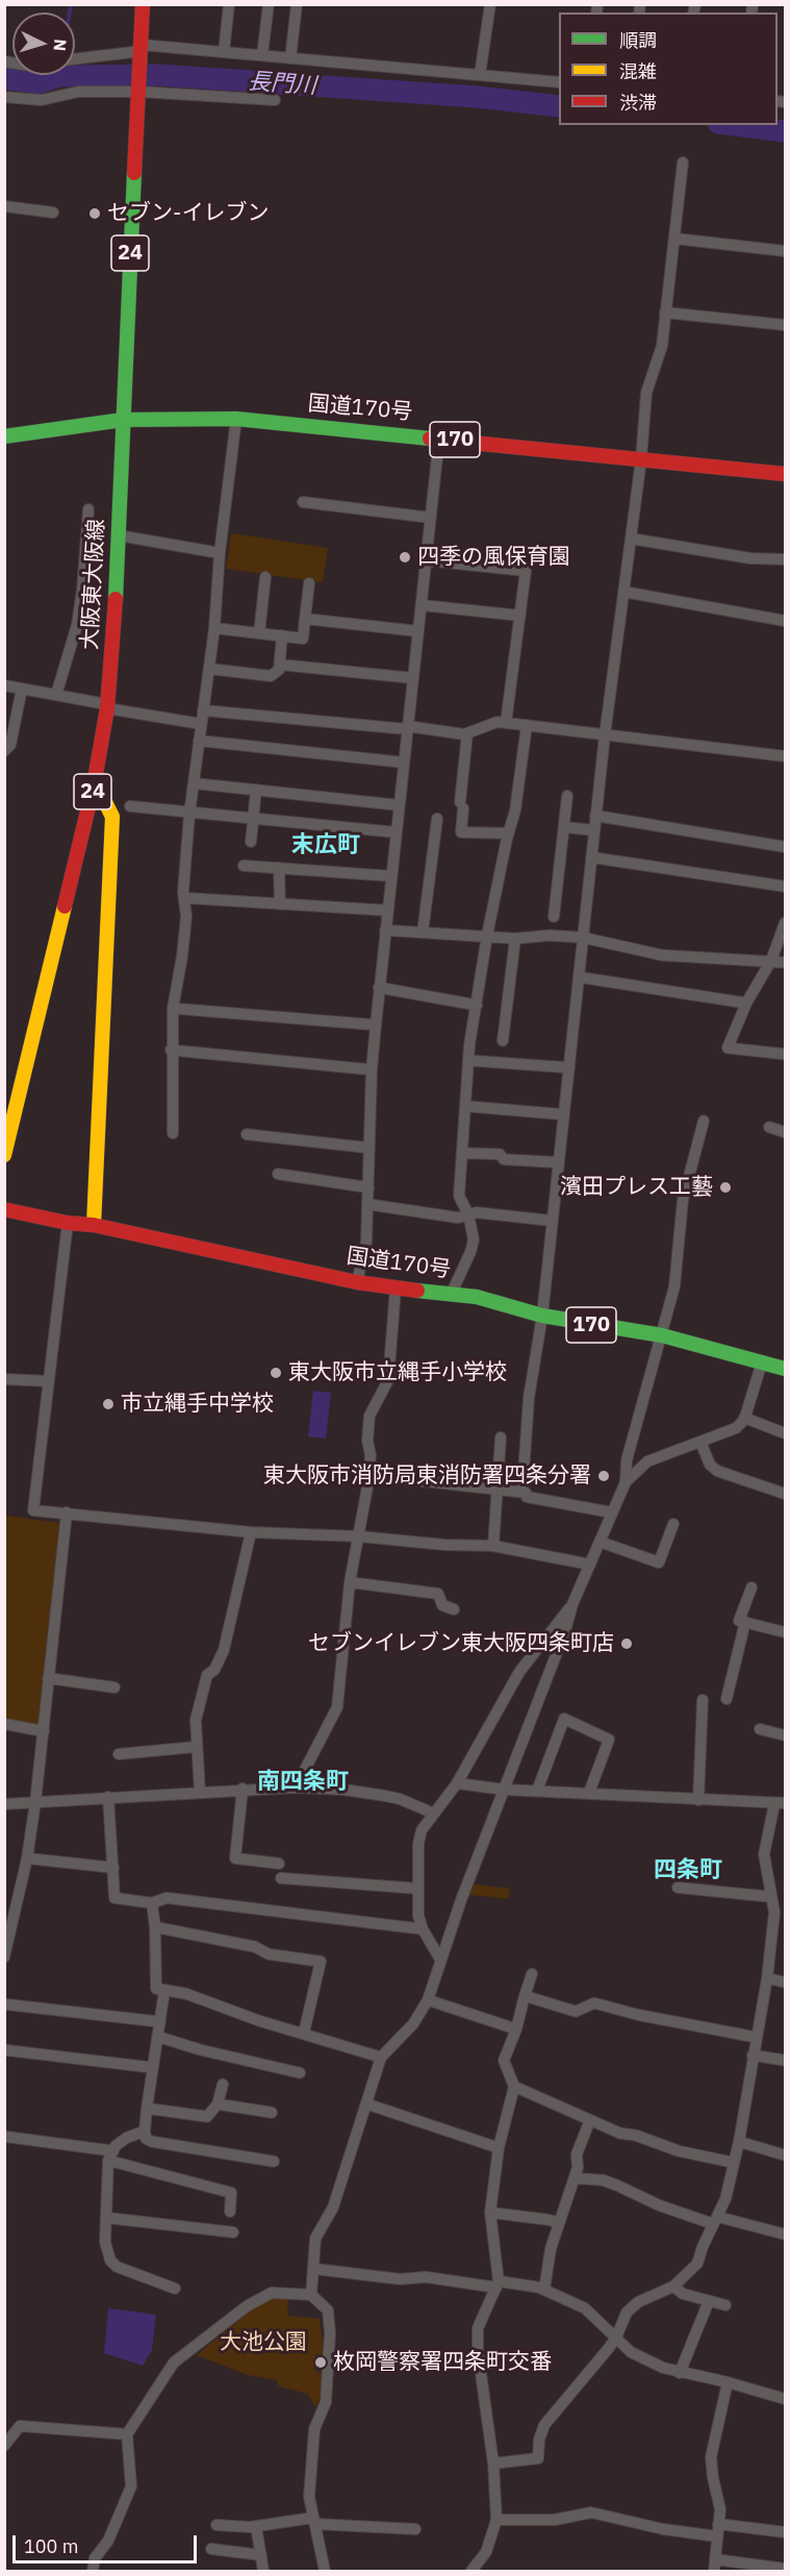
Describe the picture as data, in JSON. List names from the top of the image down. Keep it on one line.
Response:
{"streets":{"main road":["24","国道170号","170","大阪東大阪線"]},"crossings":[["国道170号","大阪東大阪線"]],"districts":["末広町","南四条町","四条町"],"water":["長門川"],"parks":["大池公園"],"places":["セブン-イレブン","四季の風保育園","濱田プレス工藝","東大阪市立縄手小学校","市立縄手中学校","東大阪市消防局東消防署四条分署","セブンイレブン東大阪四条町店","枚岡警察署四条町交番"],"legend":["順調","混雑","渋滞"],"scale_bar":"100 m","north":"right"}
